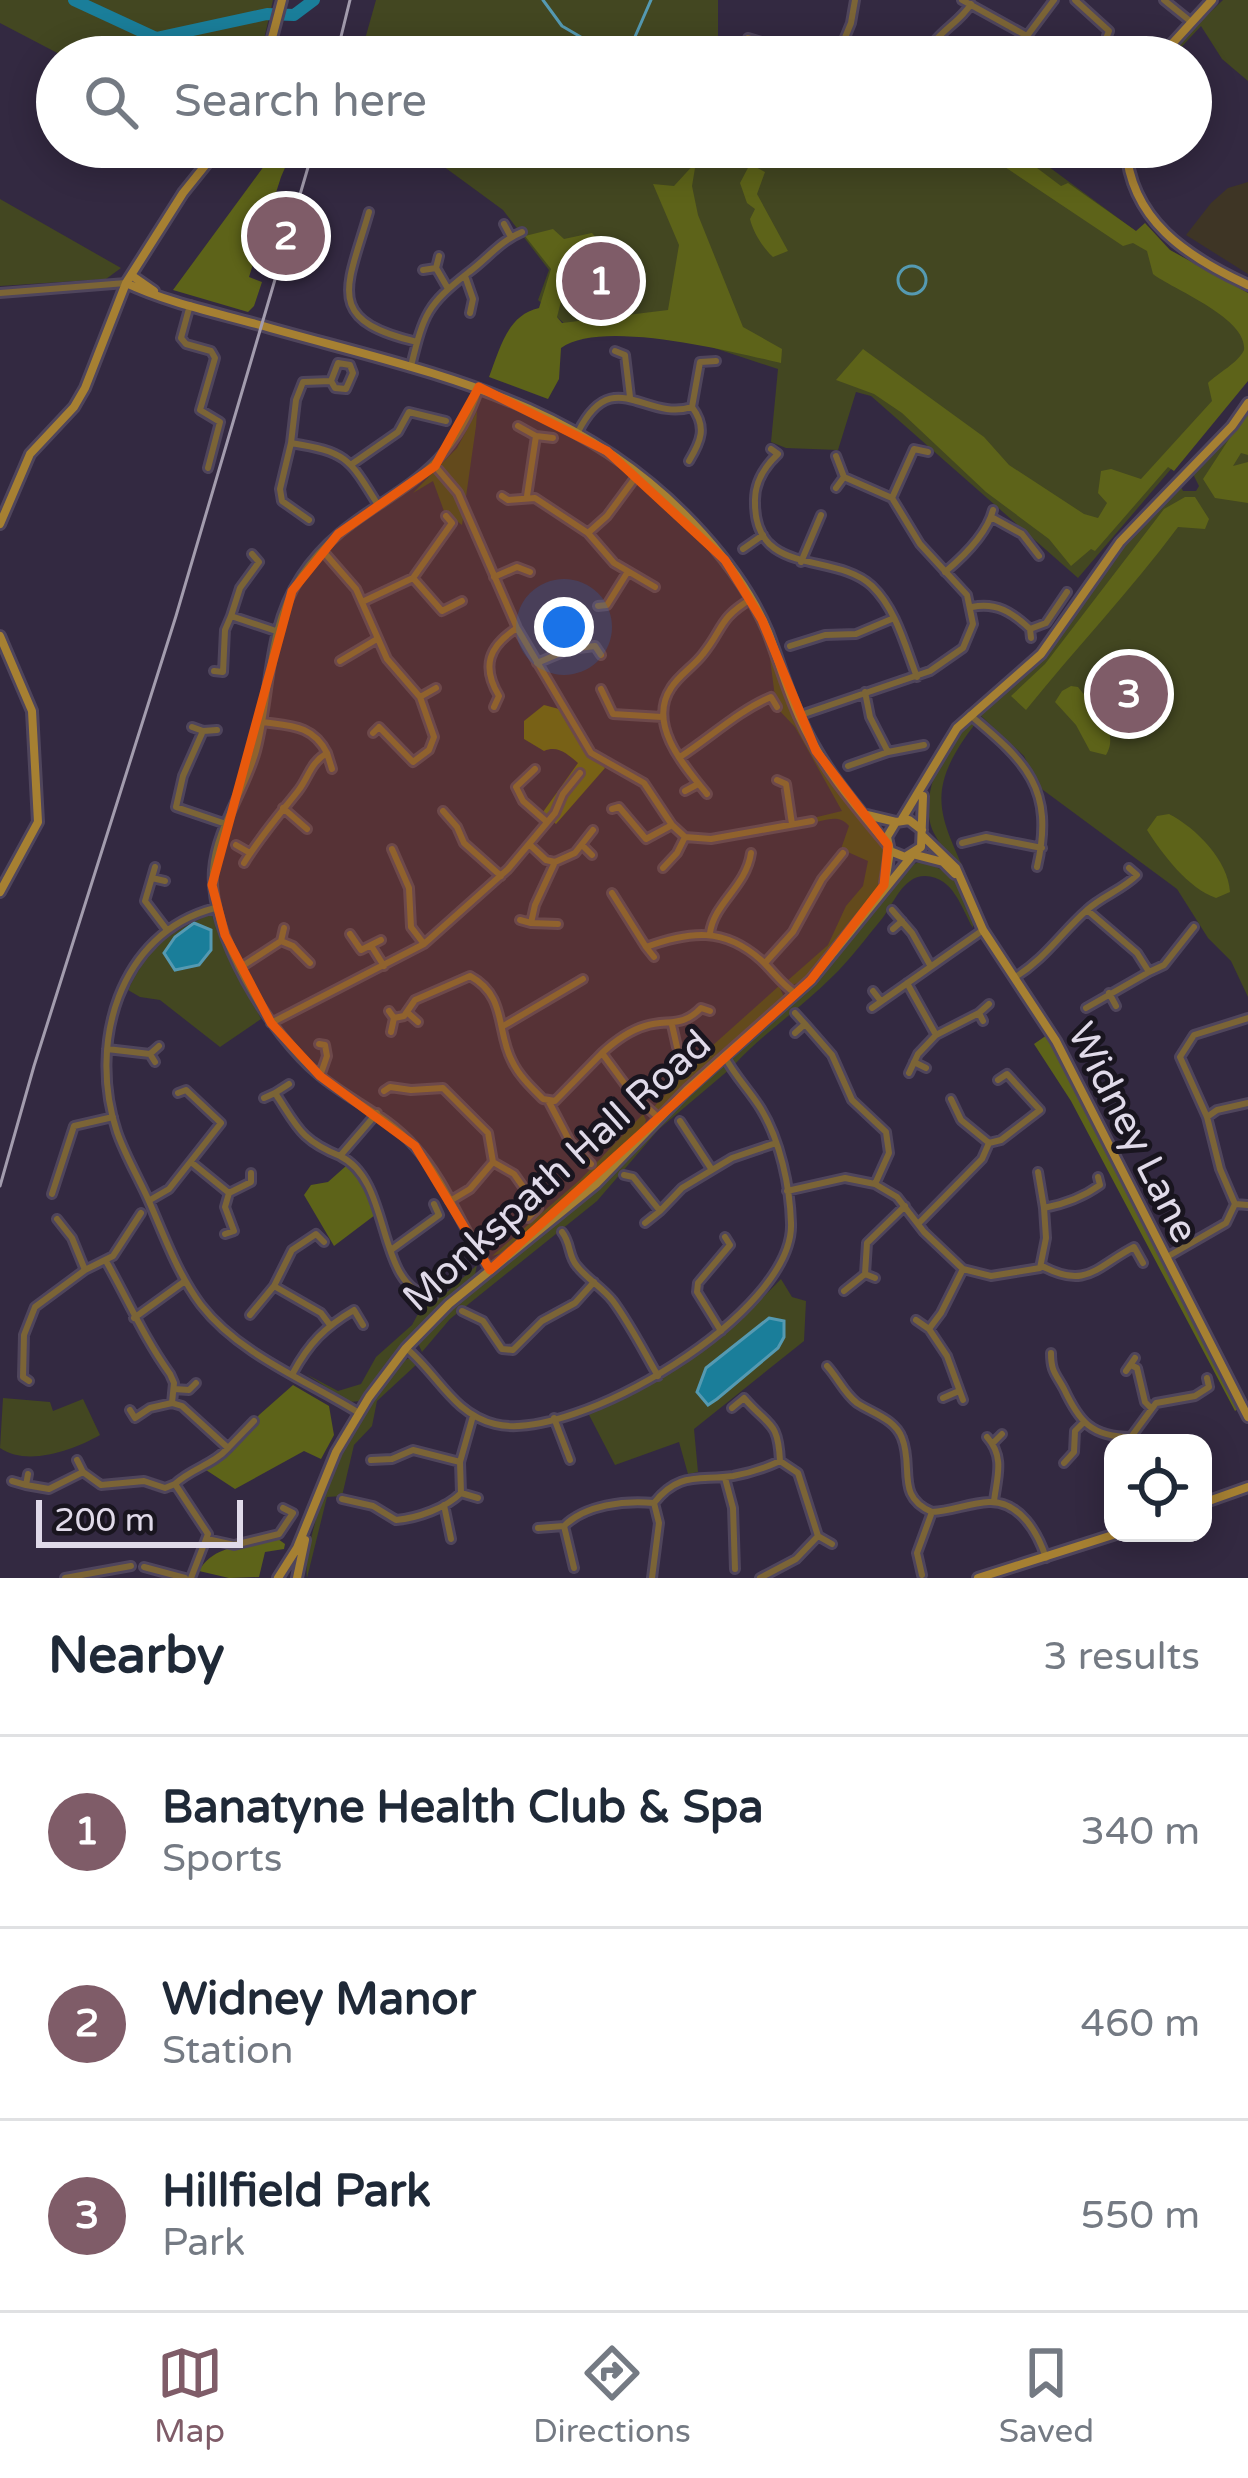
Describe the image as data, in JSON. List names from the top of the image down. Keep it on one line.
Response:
{"streets":{"street":["Widney Lane","Monkspath Hall Road"]},"crossings":[["Widney Lane","Monkspath Hall Road"]],"scale_bar":"200 m","page":{"search":"Search here","pins":["2","1","3"],"scale":"200 m","heading":["Nearby","3 results"],"list":[{"mark":"1","name":"Banatyne Health Club & Spa","note":"Sports","value":"340 m"},{"mark":"2","name":"Widney Manor","note":"Station","value":"460 m"},{"mark":"3","name":"Hillfield Park","note":"Park","value":"550 m"}],"nav":["Map","Directions","Saved"]}}
